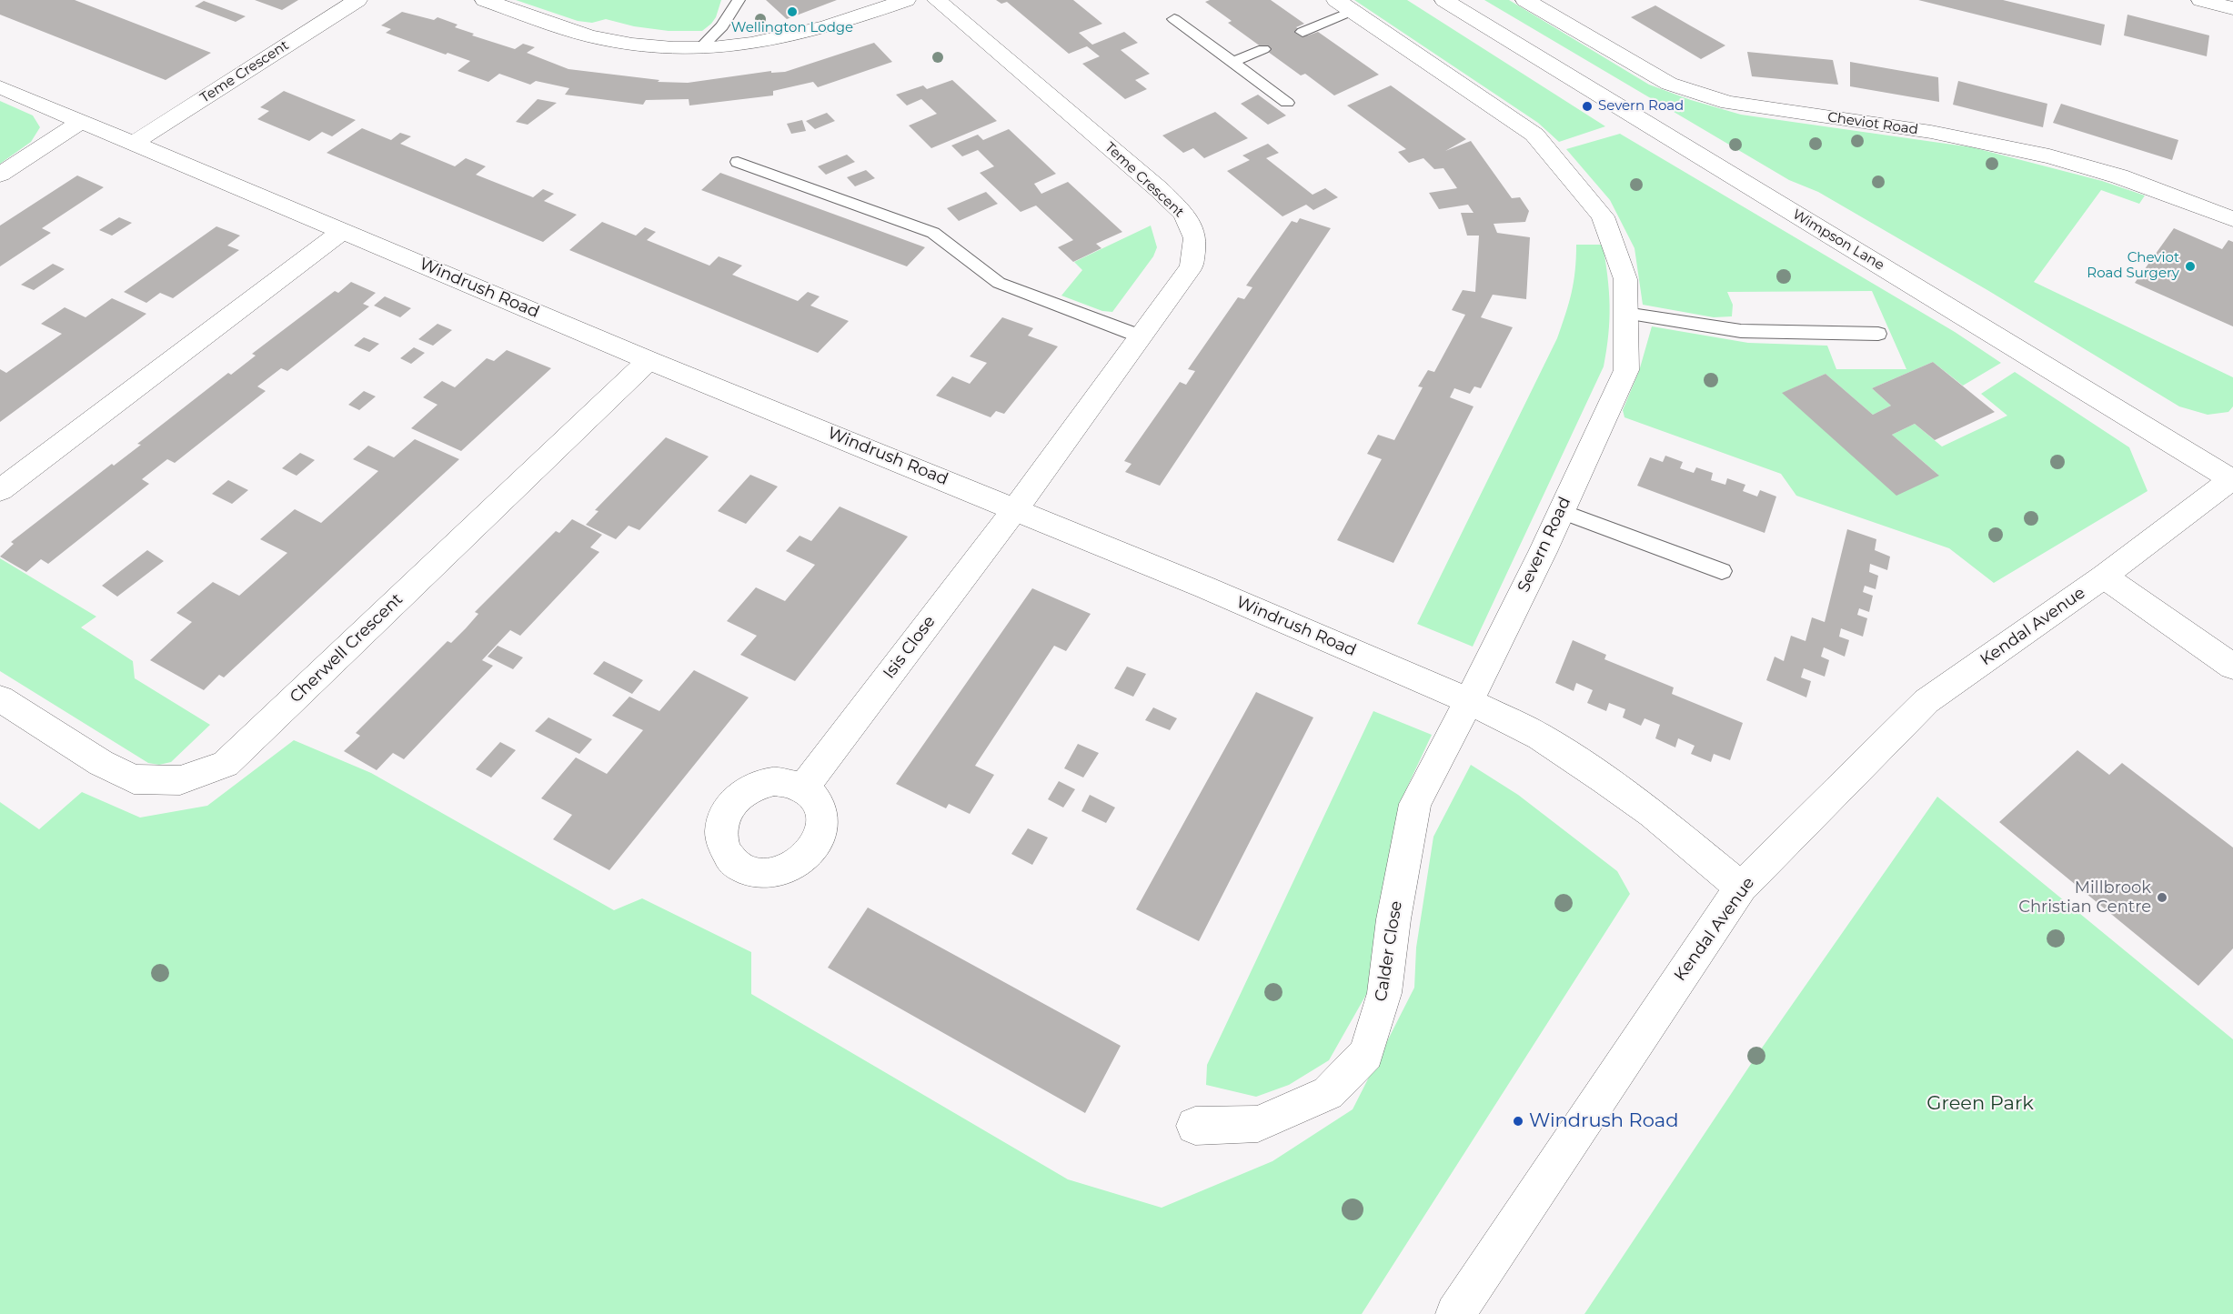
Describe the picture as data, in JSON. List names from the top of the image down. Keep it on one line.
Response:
{"streets":{"street":["Teme Crescent","Cheviot Road","Wimpson Lane","Windrush Road","Severn Road","Kendal Avenue","Isis Close","Cherwell Crescent","Calder Close"]},"crossings":[["Teme Crescent","Windrush Road"],["Teme Crescent","Isis Close"],["Wimpson Lane","Kendal Avenue"],["Windrush Road","Severn Road"],["Windrush Road","Kendal Avenue"],["Windrush Road","Isis Close"],["Windrush Road","Cherwell Crescent"],["Windrush Road","Calder Close"],["Severn Road","Calder Close"]],"parks":["Green Park"],"places":["Wellington Lodge","Severn Road","Cheviot Road Surgery","Millbrook Christian Centre","Windrush Road"]}
